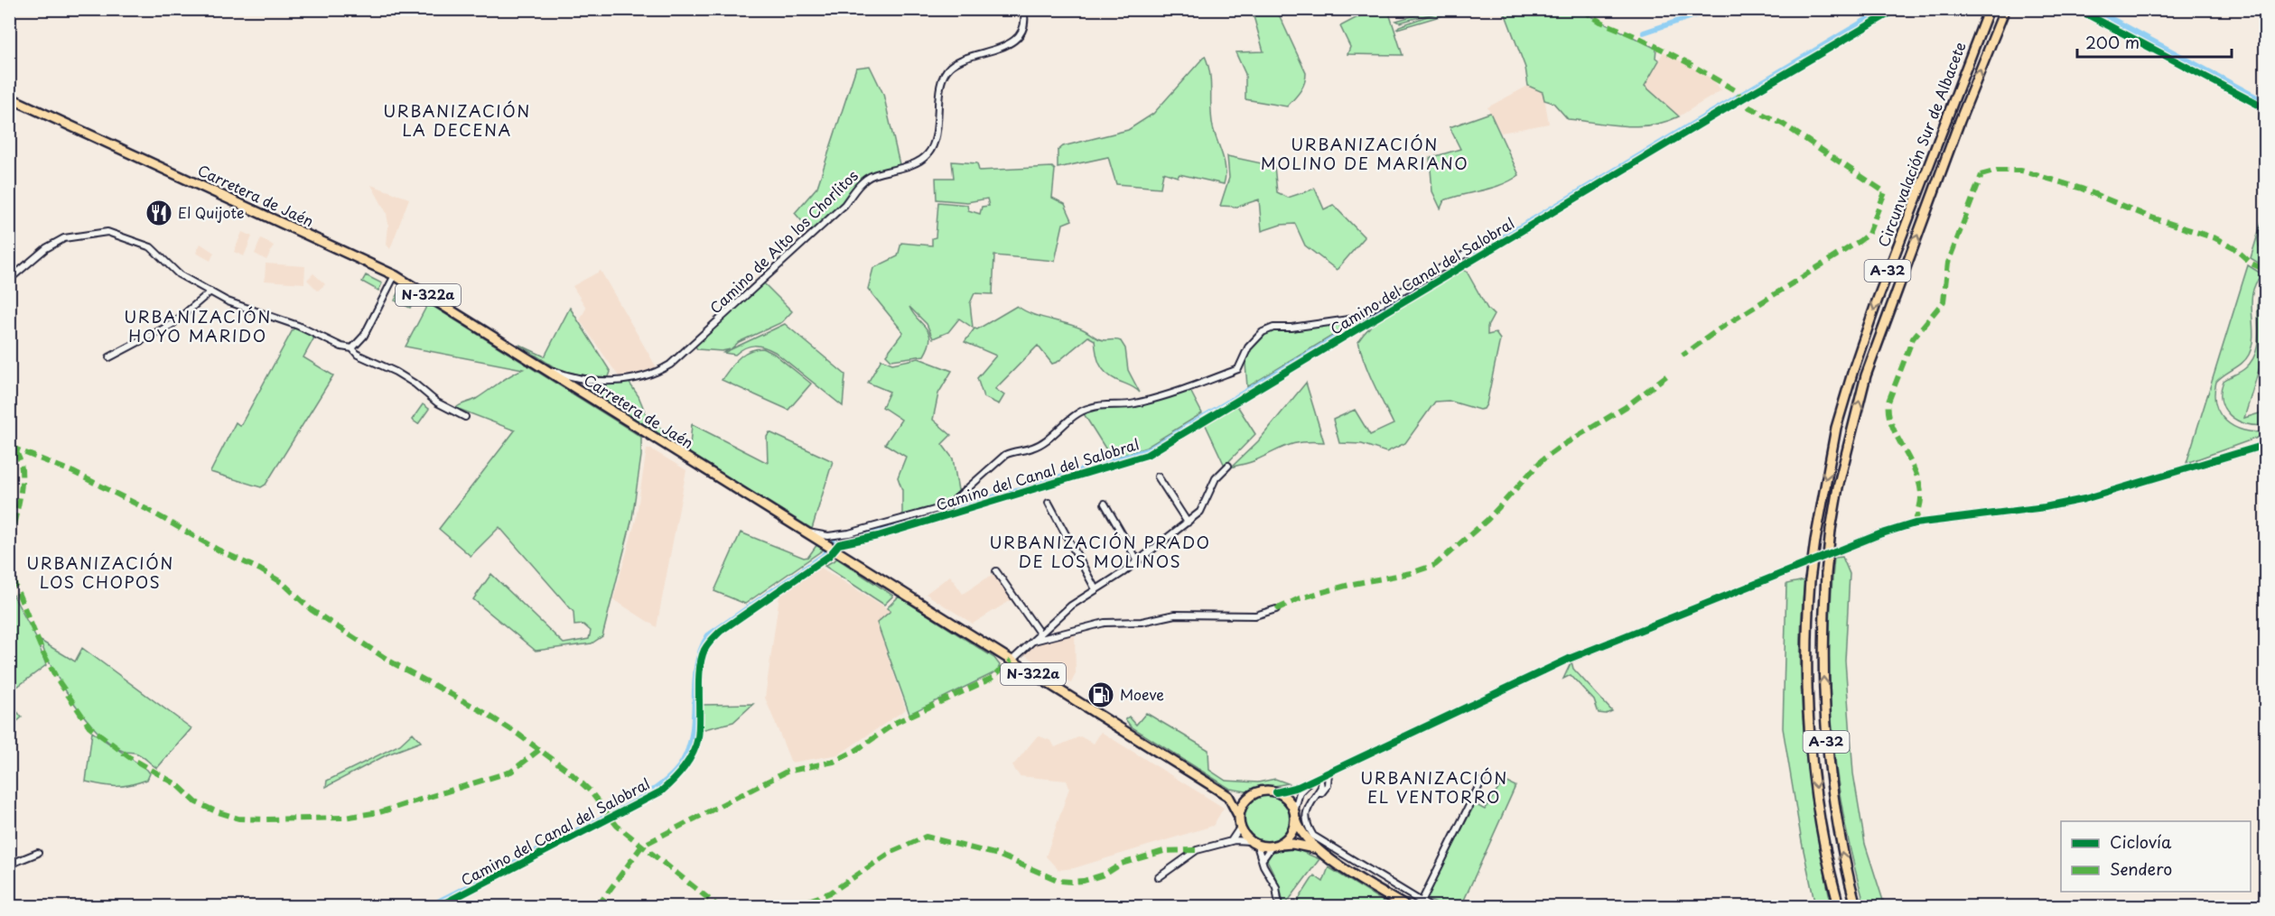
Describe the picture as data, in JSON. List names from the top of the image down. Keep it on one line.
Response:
{"streets":{"highway":["Circunvalación Sur de Albacete","Carretera de Jaén","A-32","N-322a"],"street":["Camino de Alto los Chorlitos"],"cycle path":["Camino del Canal del Salobral"]},"crossings":[["Carretera de Jaén","Camino de Alto los Chorlitos"]],"districts":["URBANIZACIÓN LA DECENA","URBANIZACIÓN MOLINO DE MARIANO","URBANIZACIÓN HOYO MARIDO","URBANIZACIÓN PRADO DE LOS MOLINOS","URBANIZACIÓN LOS CHOPOS","URBANIZACIÓN EL VENTORRO"],"places":{"restaurant":["El Quijote"],"fuel station":["Moeve"]},"legend":["Ciclovía","Sendero"],"scale_bar":"200 m"}
